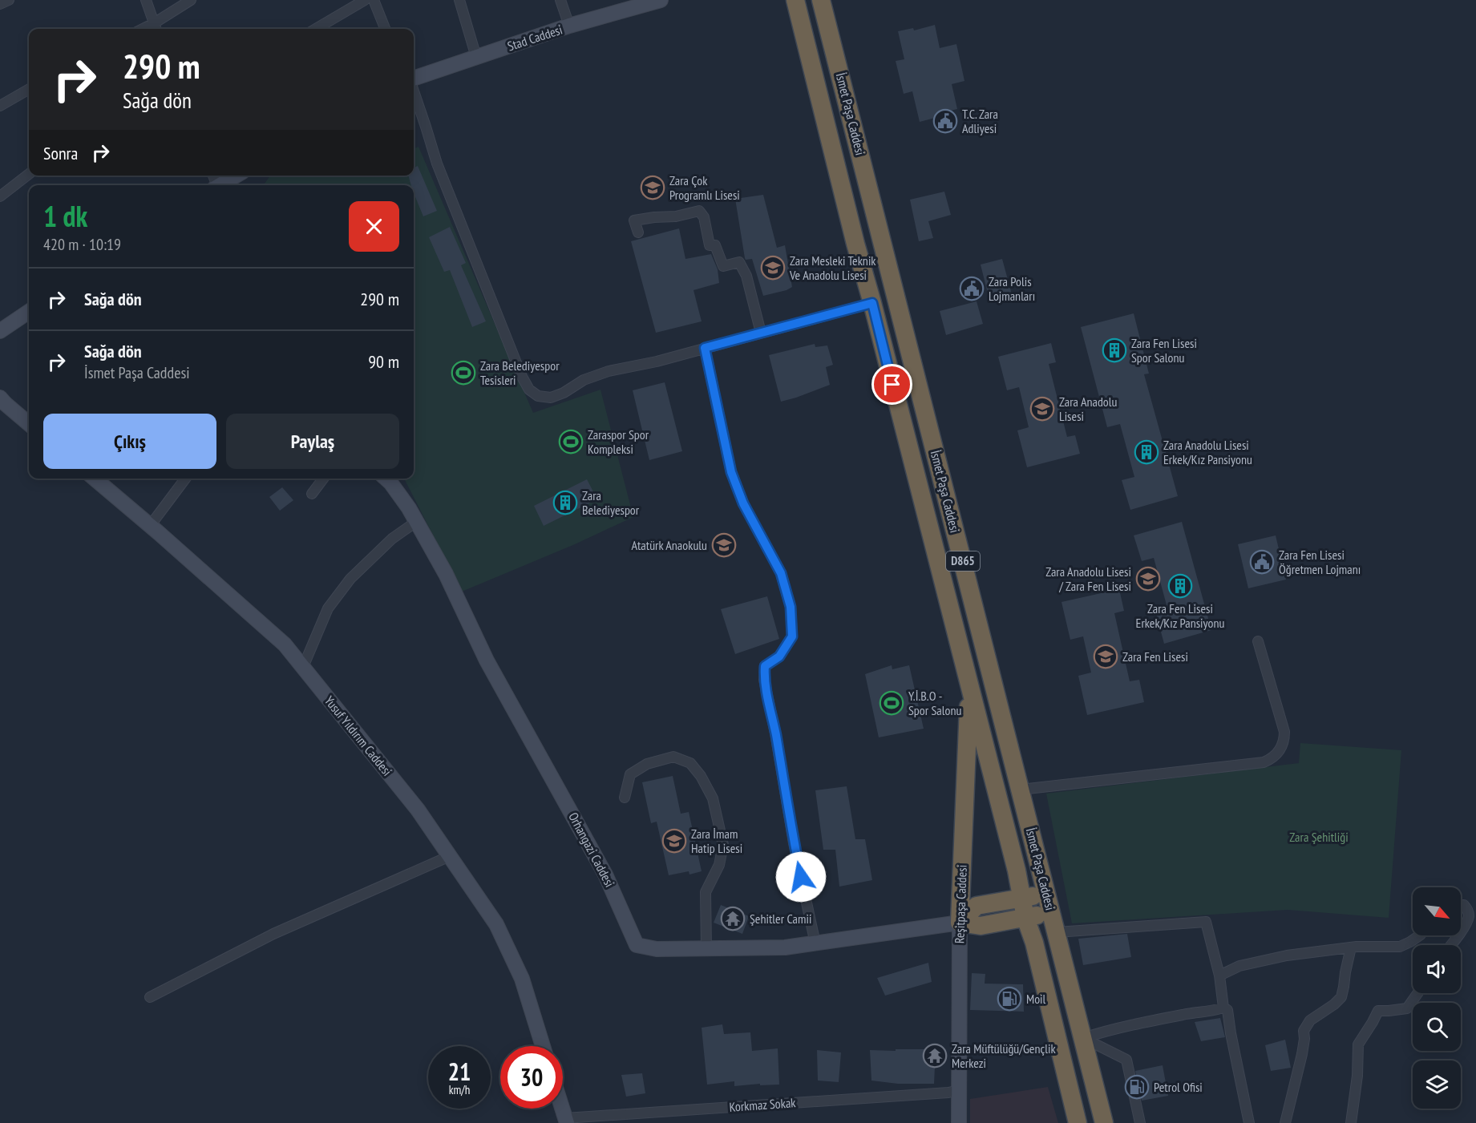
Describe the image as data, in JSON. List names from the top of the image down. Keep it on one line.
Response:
{"streets":{"highway":["İsmet Paşa Caddesi","D865","Orhangazi Caddesi","Reşitpaşa Caddesi"],"street":["Stad Caddesi","Yusuf Yıldırım Caddesi","Korkmaz Sokak"]},"crossings":[["İsmet Paşa Caddesi","Orhangazi Caddesi"],["İsmet Paşa Caddesi","Reşitpaşa Caddesi"],["Orhangazi Caddesi","Reşitpaşa Caddesi"],["Reşitpaşa Caddesi","Korkmaz Sokak"]],"parks":["Zara Şehitliği"],"places":{"public building":["T.C. Zara Adliyesi","Zara Polis Lojmanları","Zara Fen Lisesi Öğretmen Lojmanı"],"school or university":["Zara Çok Programlı Lisesi","Zara Mesleki Teknik Ve Anadolu Lisesi","Zara Anadolu Lisesi","Atatürk Anaokulu","Zara Anadolu Lisesi / Zara Fen Lisesi","Zara Fen Lisesi","Zara İmam Hatip Lisesi"],"building":["Zara Fen Lisesi Spor Salonu","Zara Anadolu Lisesi Erkek/Kız Pansiyonu","Zara Belediyespor","Zara Fen Lisesi Erkek/Kız Pansiyonu"],"sports":["Zara Belediyespor Tesisleri","Zaraspor Spor Kompleksi","Y.İ.B.O - Spor Salonu"],"temple":["Şehitler Camii","Zara Müftülüğü/Gençlik Merkezi"],"fuel station":["Moil","Petrol Ofisi"]},"north":"bottom right","page":{"turn":["290 m","Sağa dön"],"then":"Sonra","heading":["1 dk","420 m · 10:19"],"list":[{"name":"Sağa dön","value":"290 m"},{"name":"Sağa dön","note":"İsmet Paşa Caddesi","value":"90 m"}],"buttons":["Çıkış","Paylaş"],"speed":"21 km/h","limit":"30"}}
